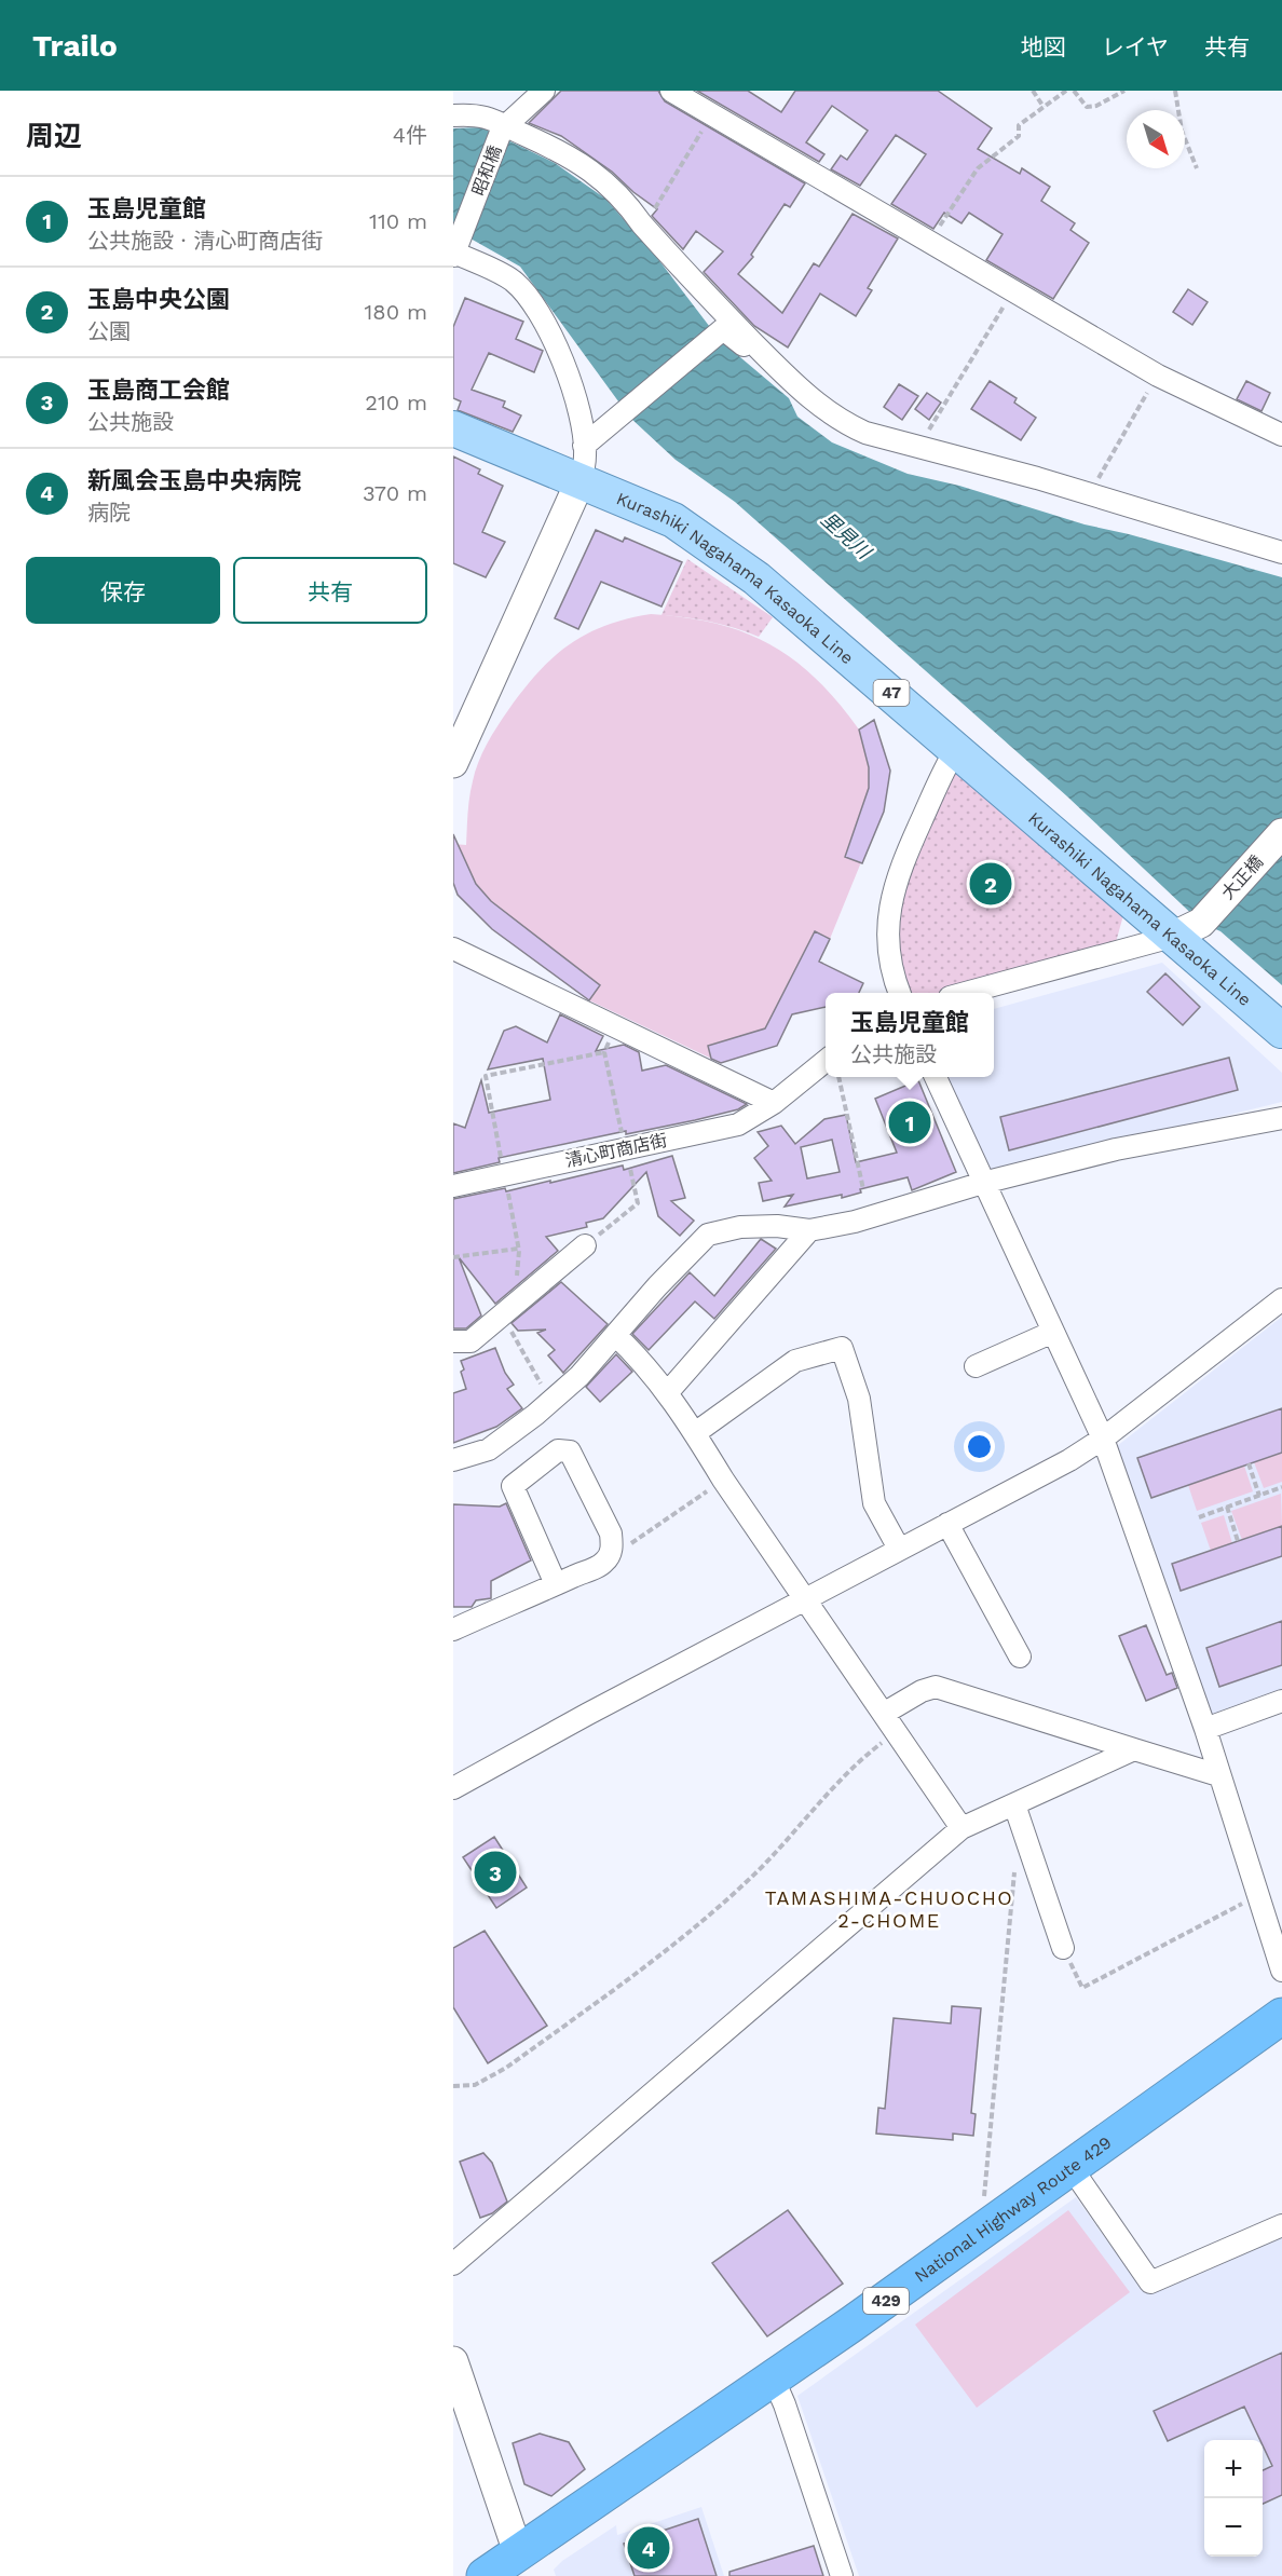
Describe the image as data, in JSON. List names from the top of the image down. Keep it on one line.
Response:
{"streets":{"highway":["National Highway Route 429","429"],"main road":["Kurashiki Nagahama Kasaoka Line","47"],"street":["昭和橋","大正橋","清心町商店街"]},"crossings":[["Kurashiki Nagahama Kasaoka Line","大正橋"]],"districts":["TAMASHIMA-CHUOCHO 2-CHOME"],"water":["里見川"],"north":"bottom right","page":{"header":"Trailo","nav":["地図","レイヤ","共有"],"heading":["周辺","4件"],"list":[{"mark":"1","name":"玉島児童館","note":"公共施設 · 清心町商店街","value":"110 m"},{"mark":"2","name":"玉島中央公園","note":"公園","value":"180 m"},{"mark":"3","name":"玉島商工会館","note":"公共施設","value":"210 m"},{"mark":"4","name":"新風会玉島中央病院","note":"病院","value":"370 m"}],"buttons":["保存","共有"],"pins":["2","1","3","4"],"popup":["玉島児童館","公共施設"],"map_buttons":["+","−"]}}
